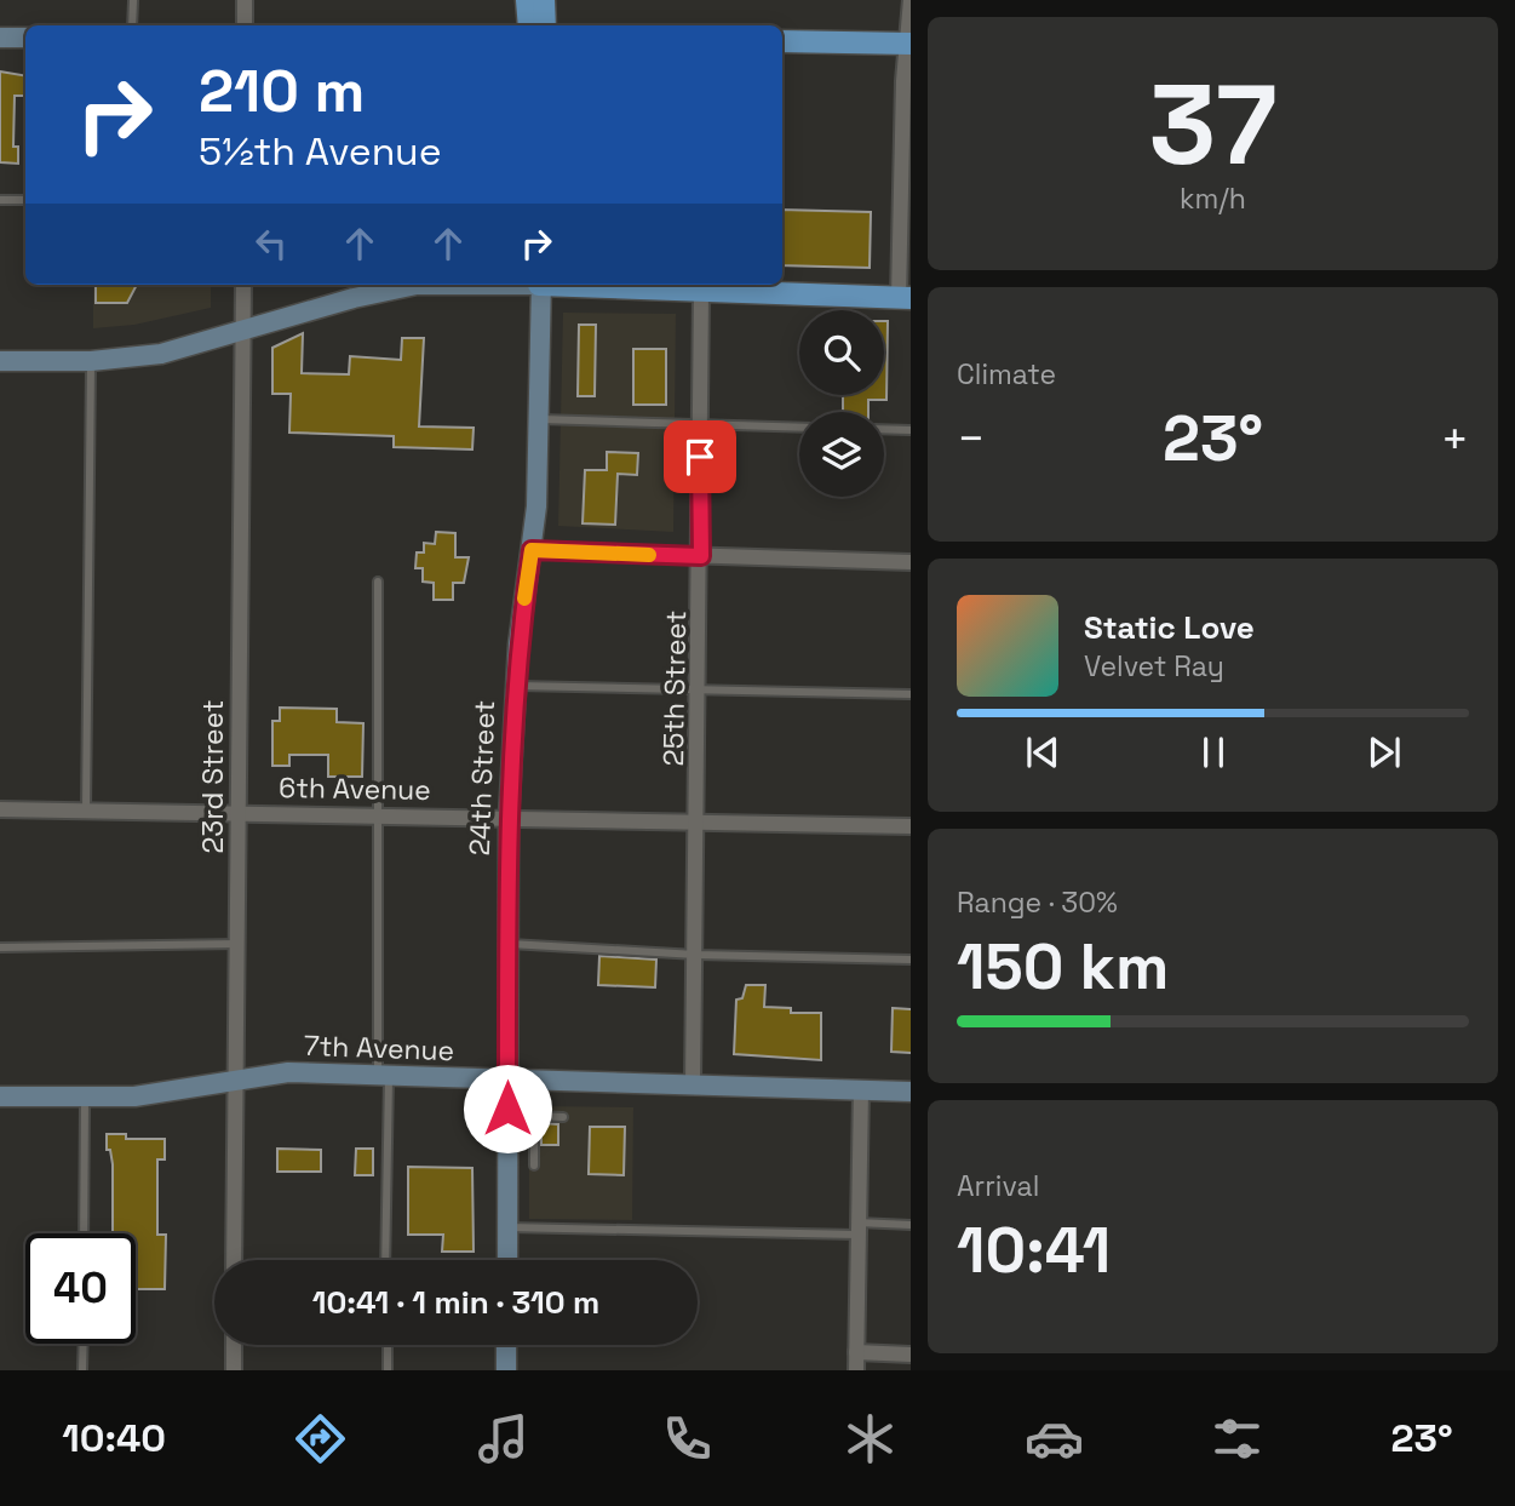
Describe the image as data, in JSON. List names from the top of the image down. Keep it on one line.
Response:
{"streets":{"street":["25th Street","23rd Street","24th Street","6th Avenue","7th Avenue"]},"crossings":[["25th Street","6th Avenue"],["25th Street","7th Avenue"],["23rd Street","6th Avenue"],["23rd Street","7th Avenue"],["24th Street","6th Avenue"],["24th Street","7th Avenue"]],"page":{"tile":[["37","km/h"],"Climate",["Range · 30%","150 km"],["Arrival","10:41"]],"turn":["210 m","5½th Avenue"],"heat":["−","23°","+"],"song":["Static Love","Velvet Ray"],"limit":"40","trip":"10:41 · 1 min · 310 m","tabs":["10:40","23°"]}}
